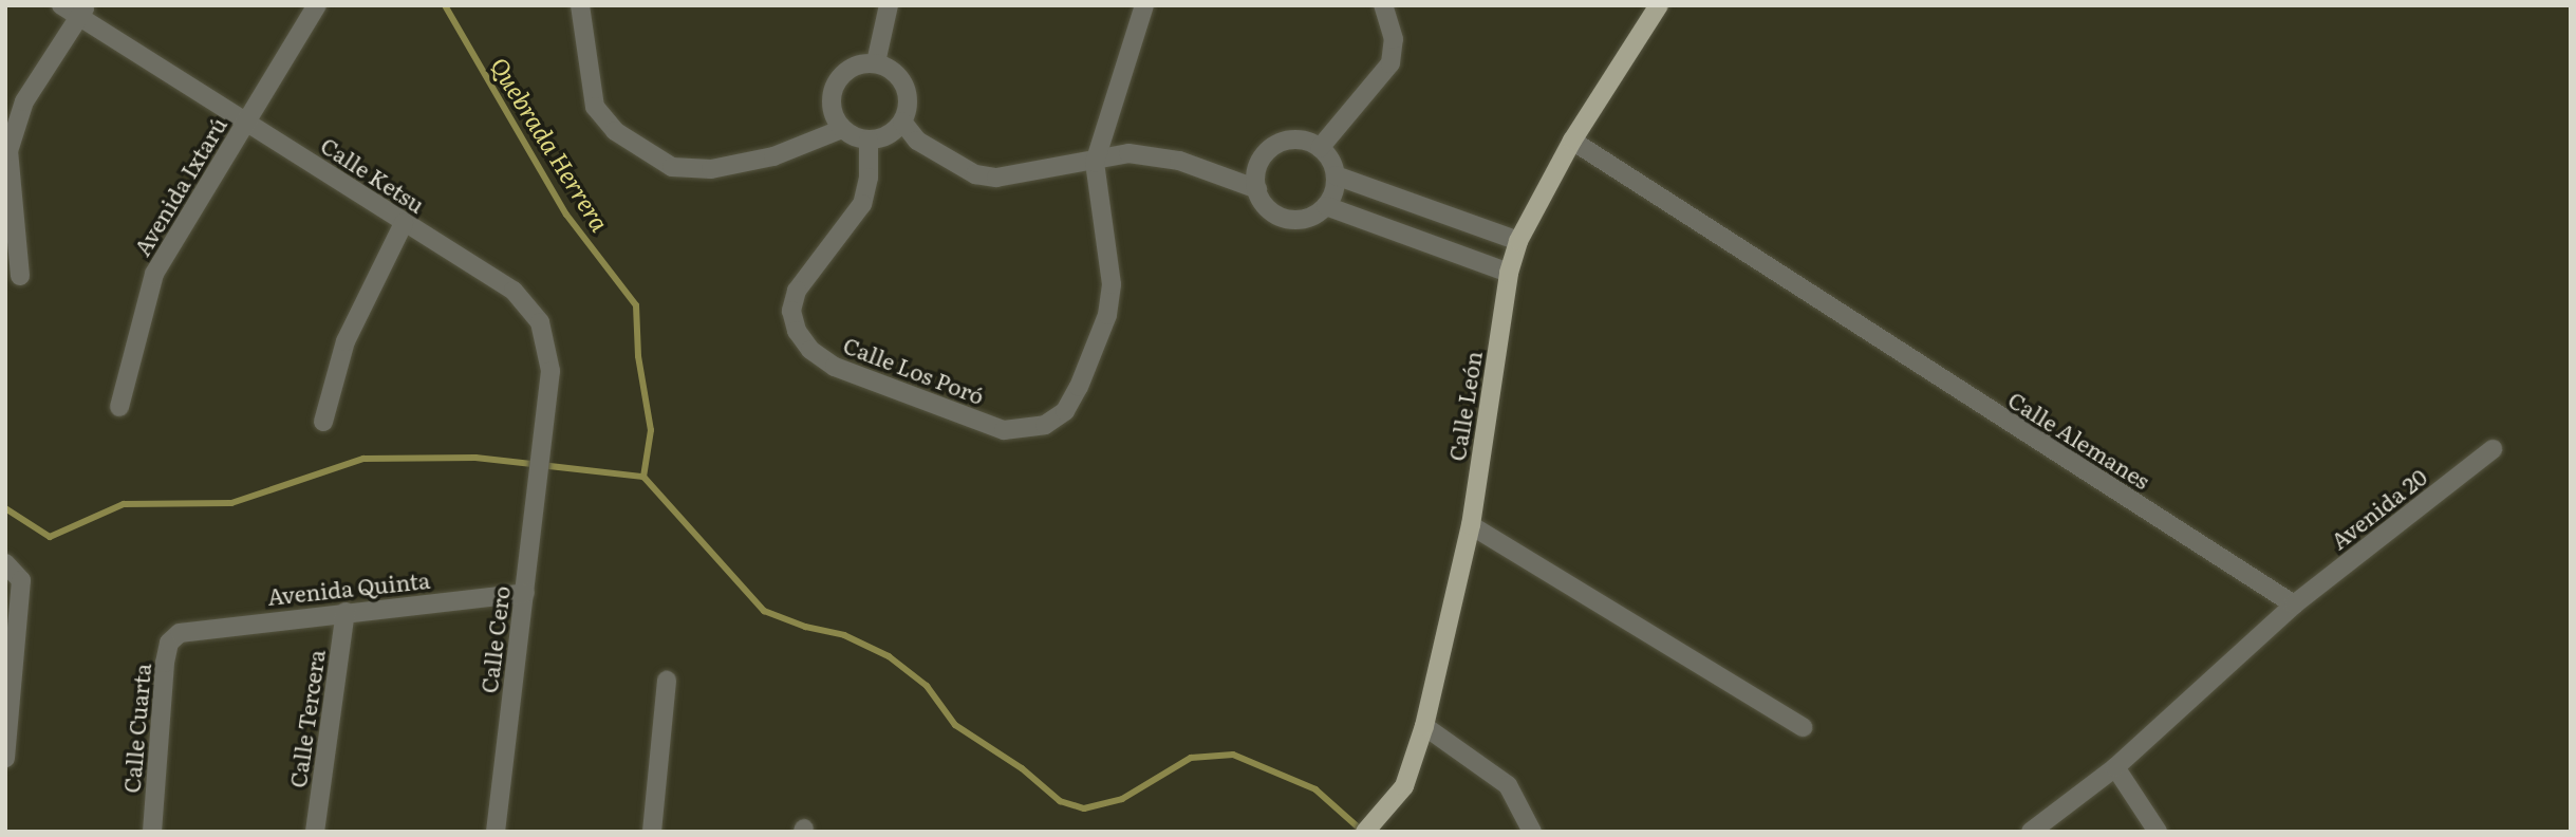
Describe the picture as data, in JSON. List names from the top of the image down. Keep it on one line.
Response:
{"streets":{"main road":["Calle León"],"street":["Calle Ketsu","Avenida Ixtarú","Calle Los Poró","Calle Alemanes","Avenida 20","Avenida Quinta","Calle Cero","Calle Tercera","Calle Cuarta"]},"crossings":[["Calle Ketsu","Avenida Ixtarú"],["Calle Ketsu","Calle Cero"],["Calle León","Calle Alemanes"],["Calle Alemanes","Avenida 20"],["Avenida Quinta","Calle Cero"],["Avenida Quinta","Calle Tercera"],["Avenida Quinta","Calle Cuarta"]],"water":["Quebrada Herrera"]}
